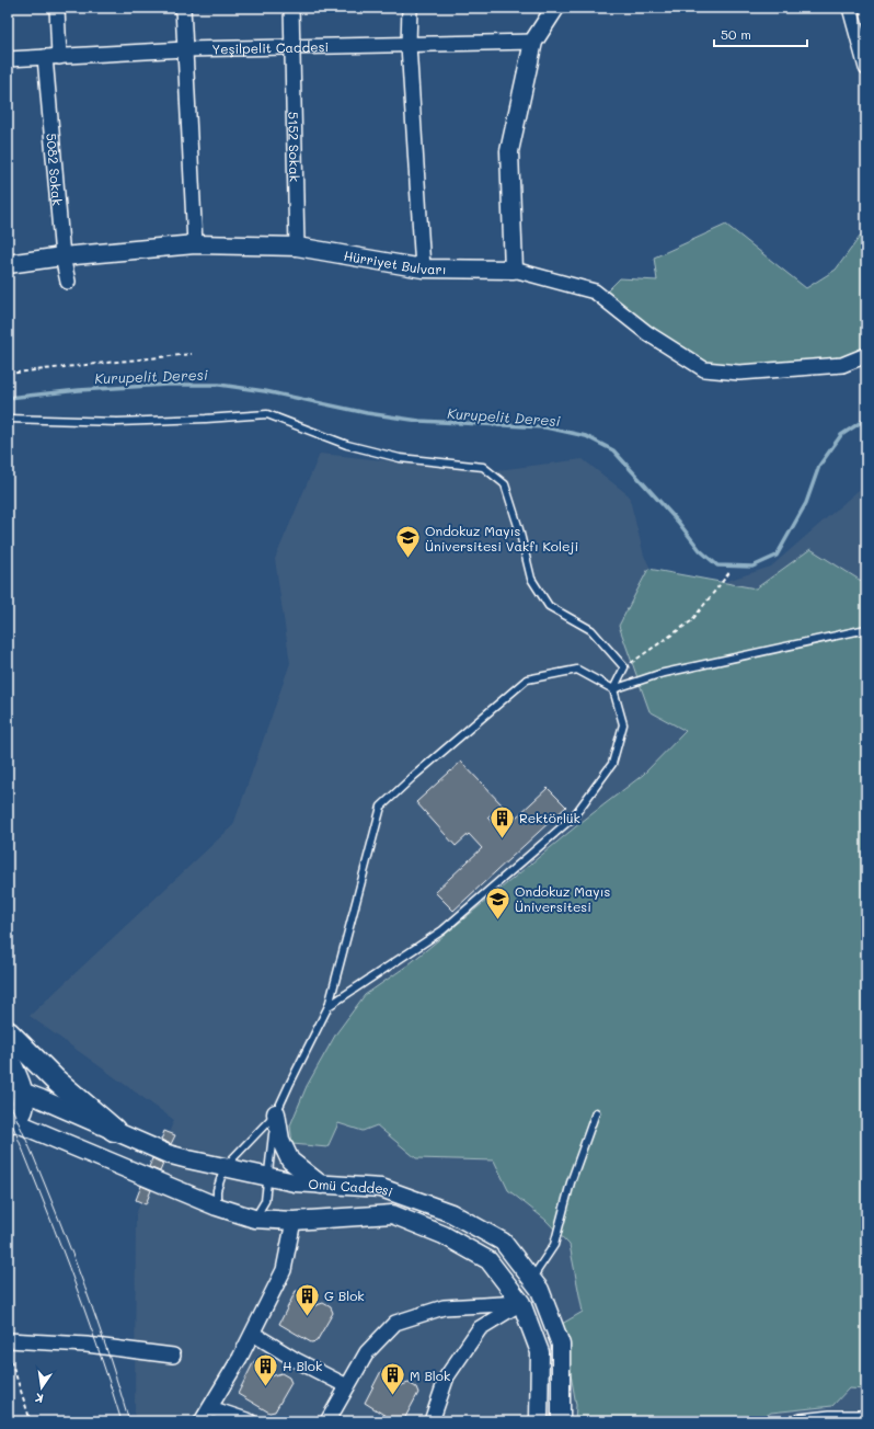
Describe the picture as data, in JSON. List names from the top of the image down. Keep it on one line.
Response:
{"streets":{"street":["Yeşilpelit Caddesi","5152 Sokak","5082 Sokak","Hürriyet Bulvarı","Omü Caddesi"]},"crossings":[["Yeşilpelit Caddesi","5152 Sokak"],["Yeşilpelit Caddesi","5082 Sokak"],["5152 Sokak","Hürriyet Bulvarı"],["5082 Sokak","Hürriyet Bulvarı"]],"water":["Kurupelit Deresi"],"places":{"school or university":["Ondokuz Mayıs Üniversitesi Vakfı Koleji","Ondokuz Mayıs Üniversitesi"],"building":["Rektörlük","G Blok","H Blok","M Blok"]},"scale_bar":"50 m","north":"bottom"}
